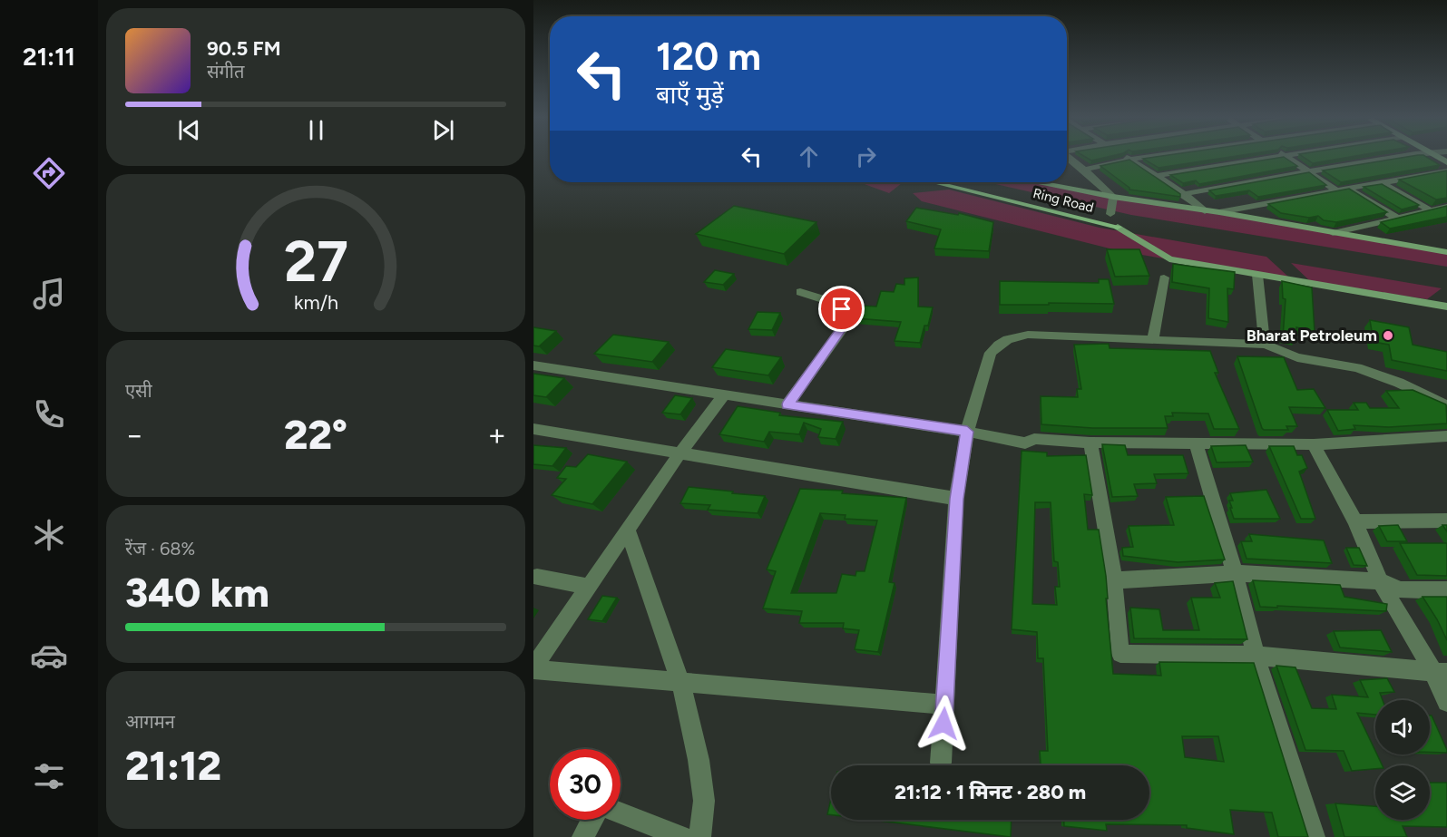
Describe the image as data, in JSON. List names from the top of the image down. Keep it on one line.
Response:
{"streets":{"main road":["Ring Road"]},"places":["Bharat Petroleum"],"page":{"tabs":"21:11","turn":["120 m","बाएँ मुड़ें"],"song":["90.5 FM","संगीत"],"tile":["एसी",["रेंज · 68%","340 km"],["आगमन","21:12"]],"heat":["−","22°","+"],"limit":"30","trip":"21:12 · 1 मिनट · 280 m","gauge":["27","km/h"]}}
